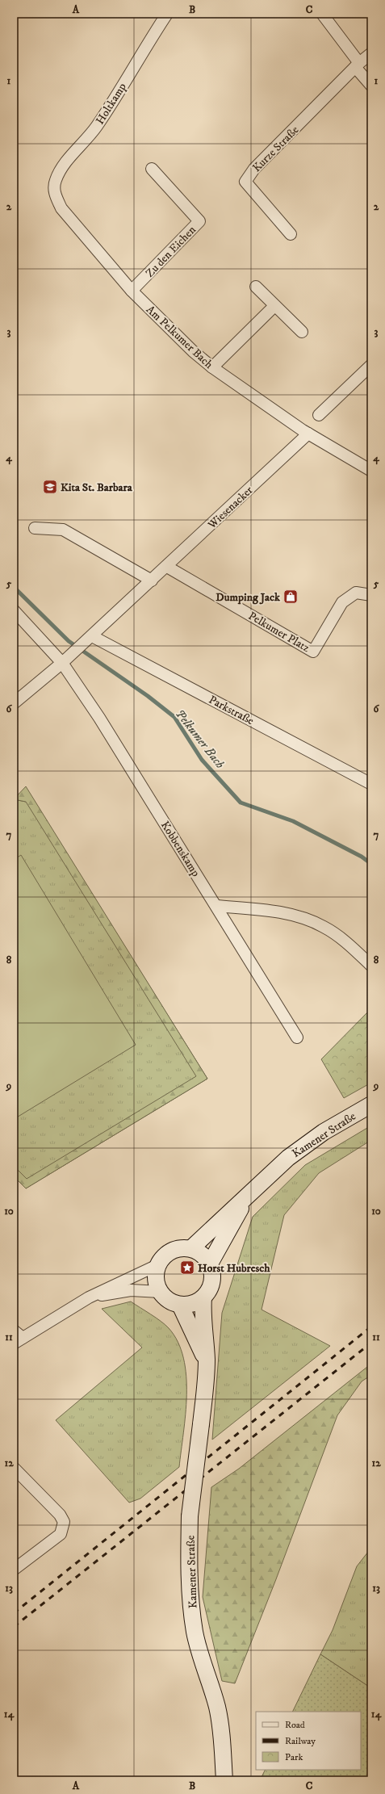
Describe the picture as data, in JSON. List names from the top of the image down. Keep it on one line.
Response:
{"streets":{"main road":["Kamener Straße"],"street":["Holtkamp","Kurze Straße","Zu den Eichen","Am Pelkumer Bach","Wiesenacker","Pelkumer Platz","Parkstraße","Kobbenskamp"]},"crossings":[["Holtkamp","Am Pelkumer Bach"],["Zu den Eichen","Am Pelkumer Bach"],["Am Pelkumer Bach","Wiesenacker"],["Wiesenacker","Pelkumer Platz"],["Wiesenacker","Parkstraße"],["Wiesenacker","Kobbenskamp"]],"water":["Pelkumer Bach"],"places":{"school or university":["Kita St. Barbara"],"shop":["Dumping Jack"],"place":["Horst Hubresch"]},"legend":["Road","Railway","Park"],"grid":{"columns":["A","B","C"],"rows":["1","2","3","4","5","6","7","8","9","10","11","12","13","14"]}}
